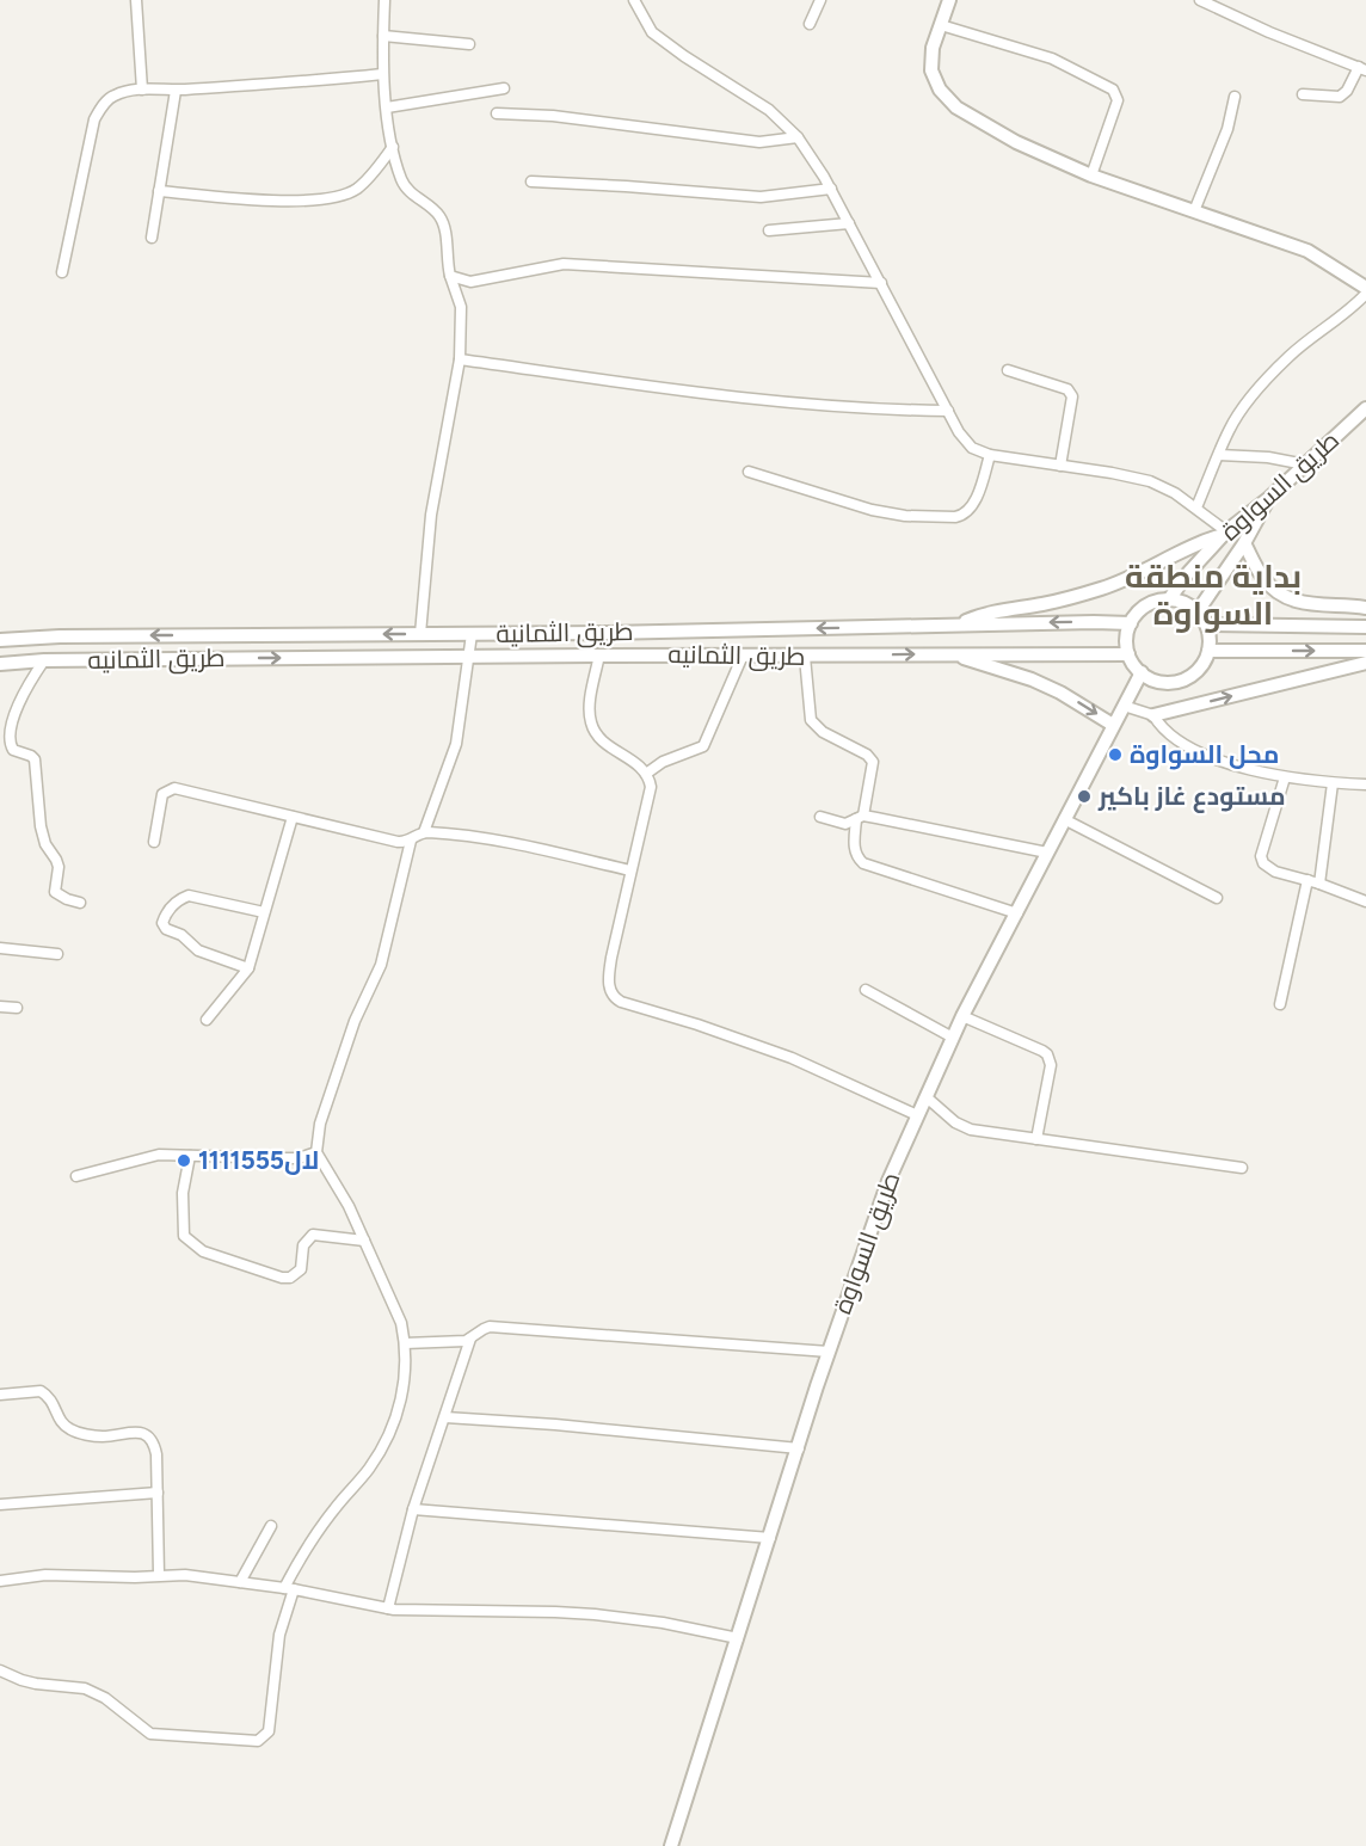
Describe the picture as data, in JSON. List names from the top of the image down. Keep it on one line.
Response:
{"streets":{"street":["طريق السواوة","طريق الثمانية","طريق الثمانيه"]},"crossings":[["طريق السواوة","طريق الثمانية"],["طريق السواوة","طريق الثمانيه"],["طريق الثمانية","طريق الثمانيه"]],"one_way":["طريق الثمانية","طريق الثمانيه"],"districts":["بداية منطقة السواوة"],"places":["محل السواوة","مستودع غاز باكير","1111555لال"]}
